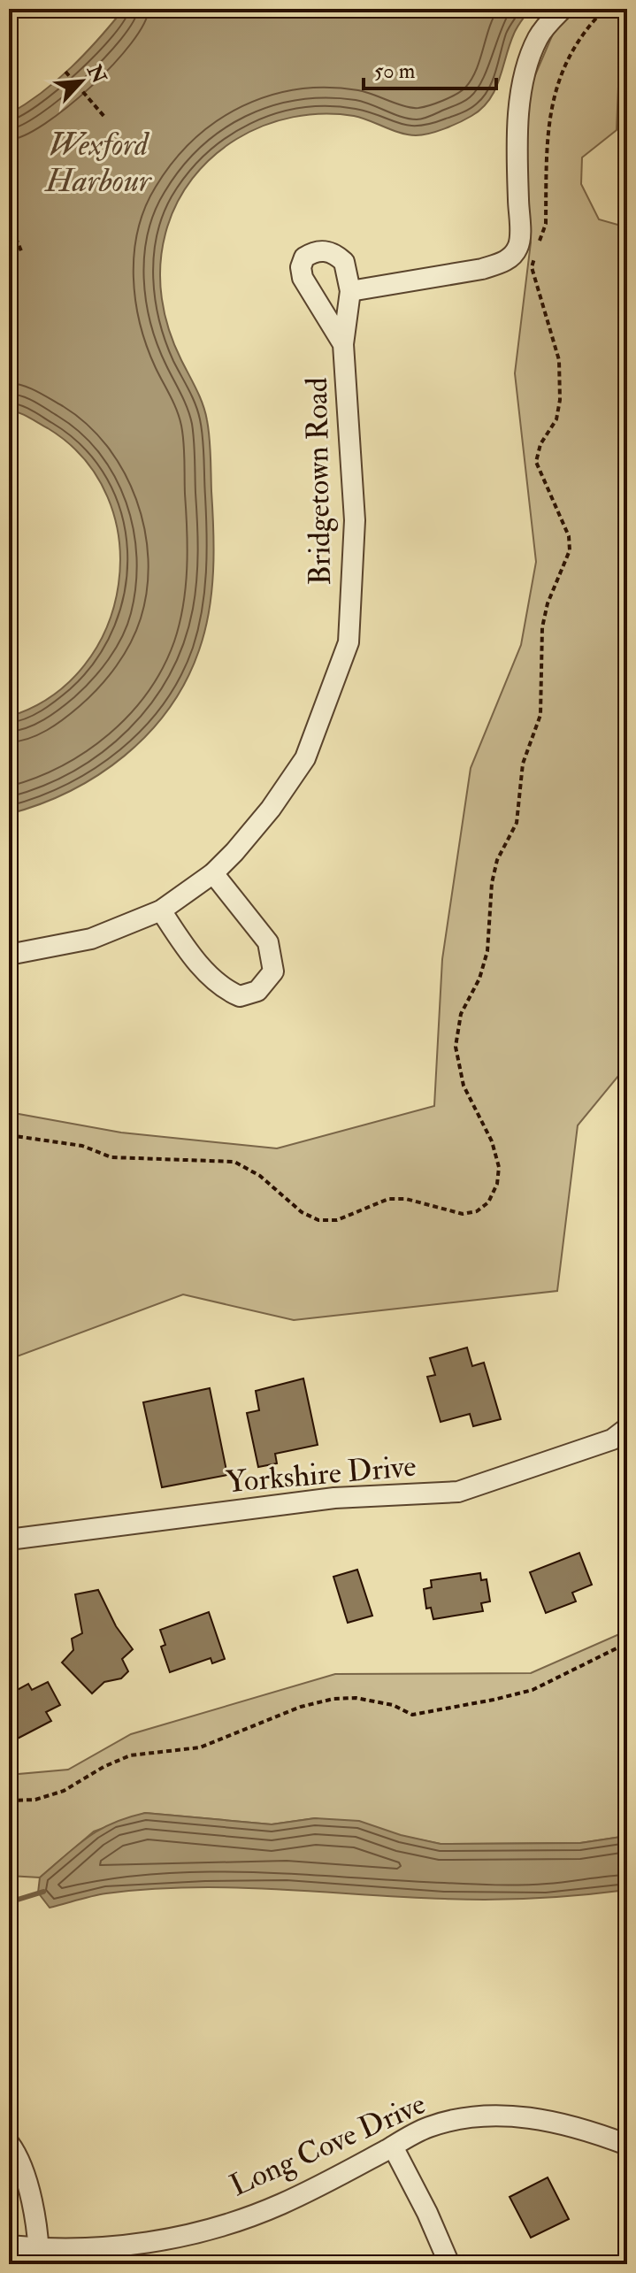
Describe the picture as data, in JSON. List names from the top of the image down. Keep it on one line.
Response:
{"streets":{"street":["Bridgetown Road","Yorkshire Drive","Long Cove Drive"]},"water":["Wexford Harbour"],"scale_bar":"50 m","north":"top right"}
